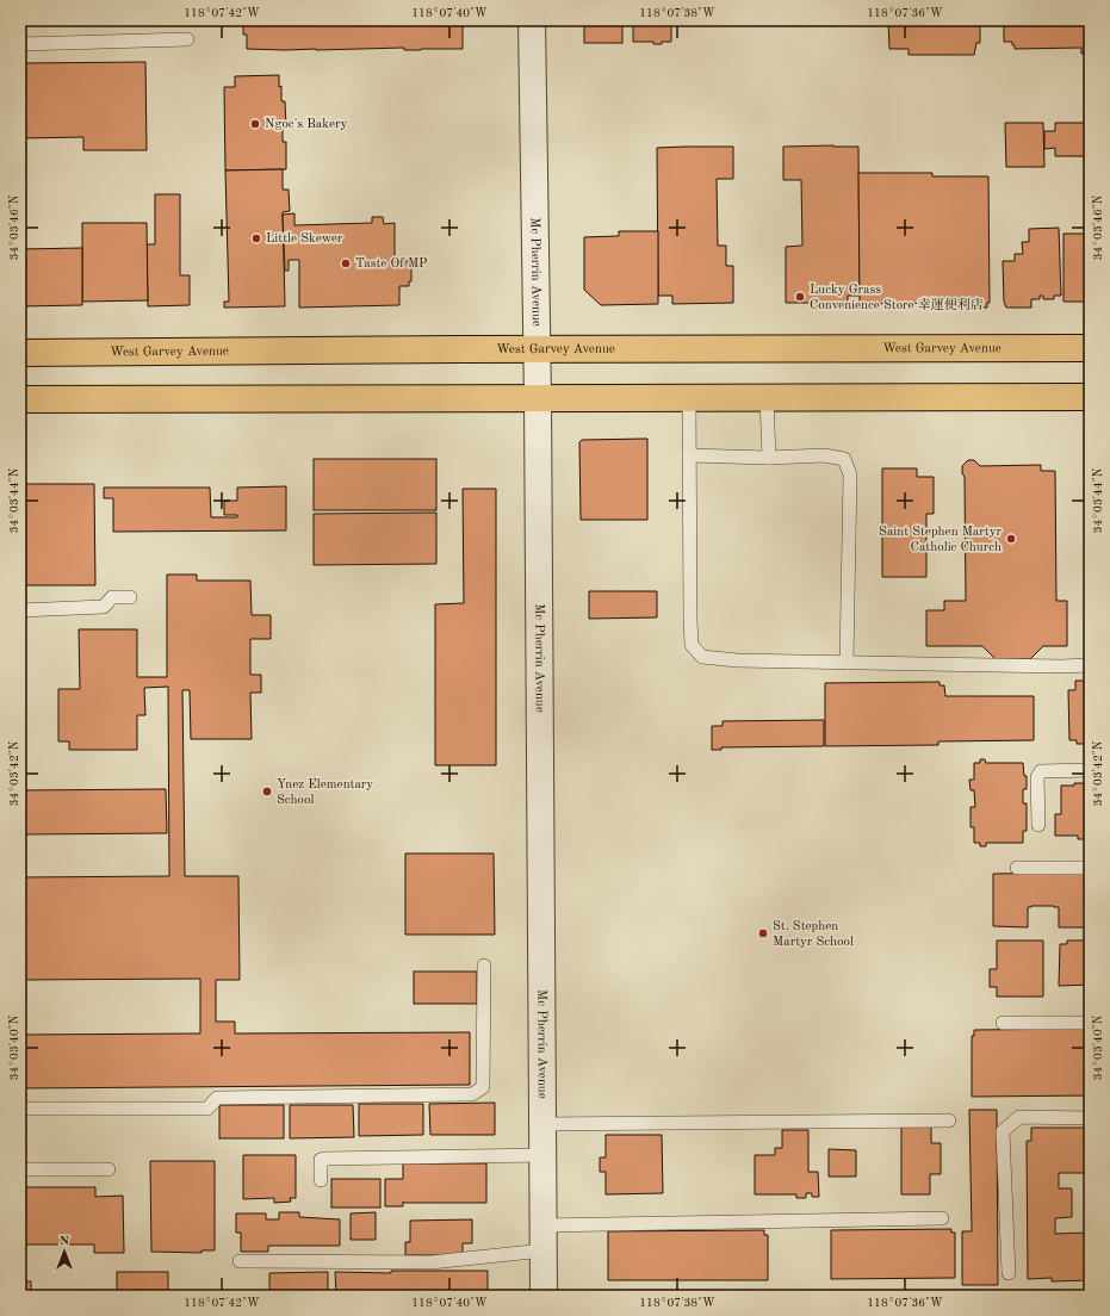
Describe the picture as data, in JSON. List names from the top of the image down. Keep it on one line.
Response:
{"streets":{"main road":["West Garvey Avenue"],"street":["Mc Pherrin Avenue"]},"crossings":[["Mc Pherrin Avenue","West Garvey Avenue"]],"places":["Ngoc's Bakery","Little Skewer","Taste Of MP","Lucky Grass Convenience Store 幸運便利店","Saint Stephen Martyr Catholic Church","Ynez Elementary School","St. Stephen Martyr School"],"north":"top","coordinates":["118°07'42\"W","118°07'40\"W","118°07'38\"W","118°07'36\"W","34°03'46\"N","34°03'44\"N","34°03'42\"N","34°03'40\"N"]}
